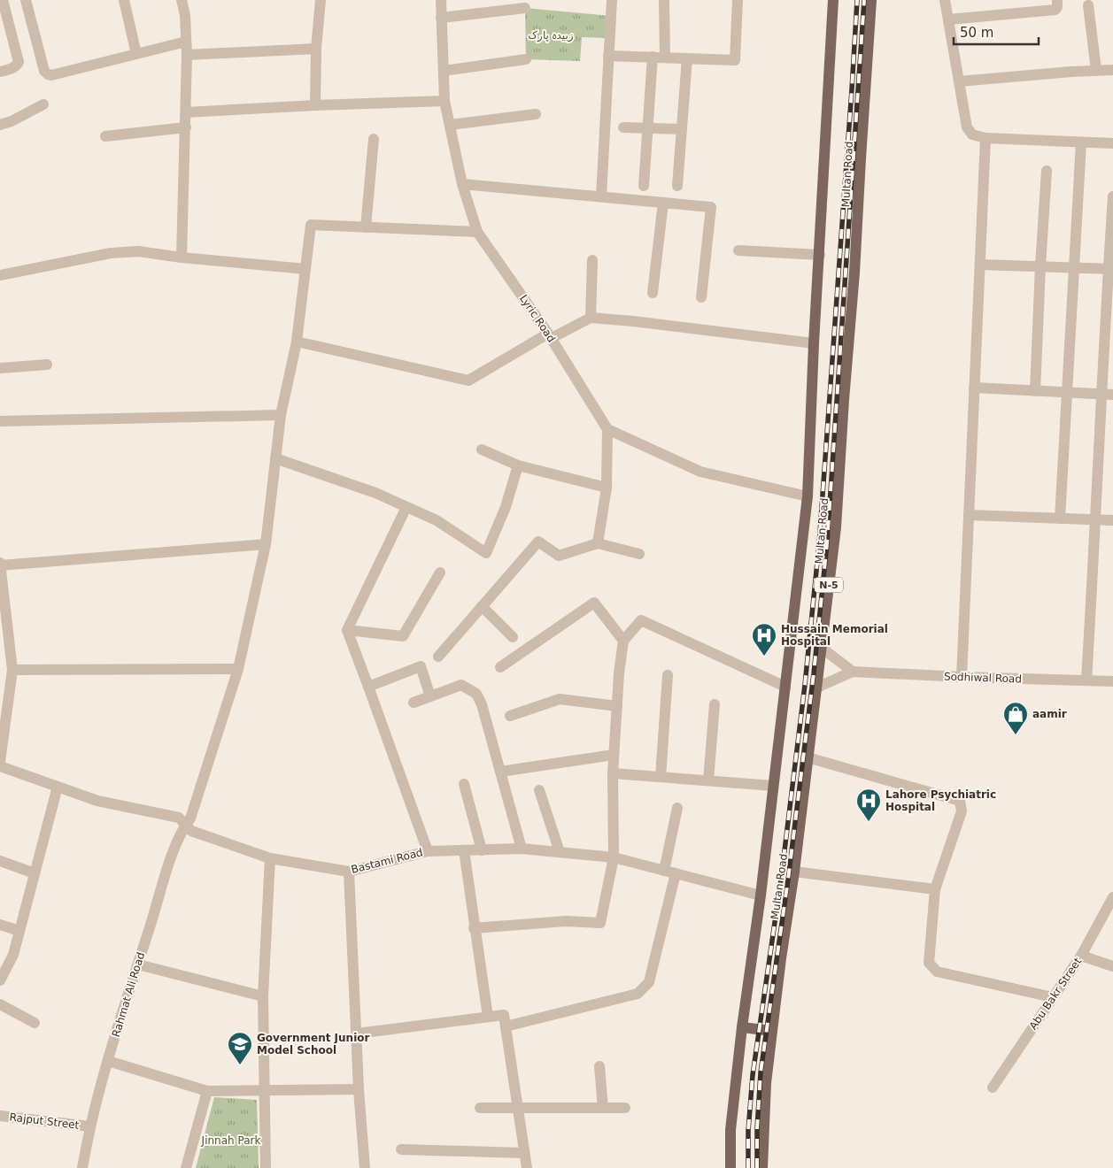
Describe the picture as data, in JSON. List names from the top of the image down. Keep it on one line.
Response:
{"streets":{"main road":["Multan Road","N-5"],"street":["Lyric Road","Sodhiwal Road","Bastami Road","Abu Bakr Street","Rahmat Ali Road","Rajput Street"]},"crossings":[["Multan Road","Sodhiwal Road"],["Multan Road","Bastami Road"],["Bastami Road","Rahmat Ali Road"],["Rahmat Ali Road","Rajput Street"]],"parks":["زبیدہ پارک","Jinnah Park"],"places":{"hospital":["Hussain Memorial Hospital","Lahore Psychiatric Hospital"],"shop":["aamir"],"school or university":["Government Junior Model School"]},"scale_bar":"50 m"}
